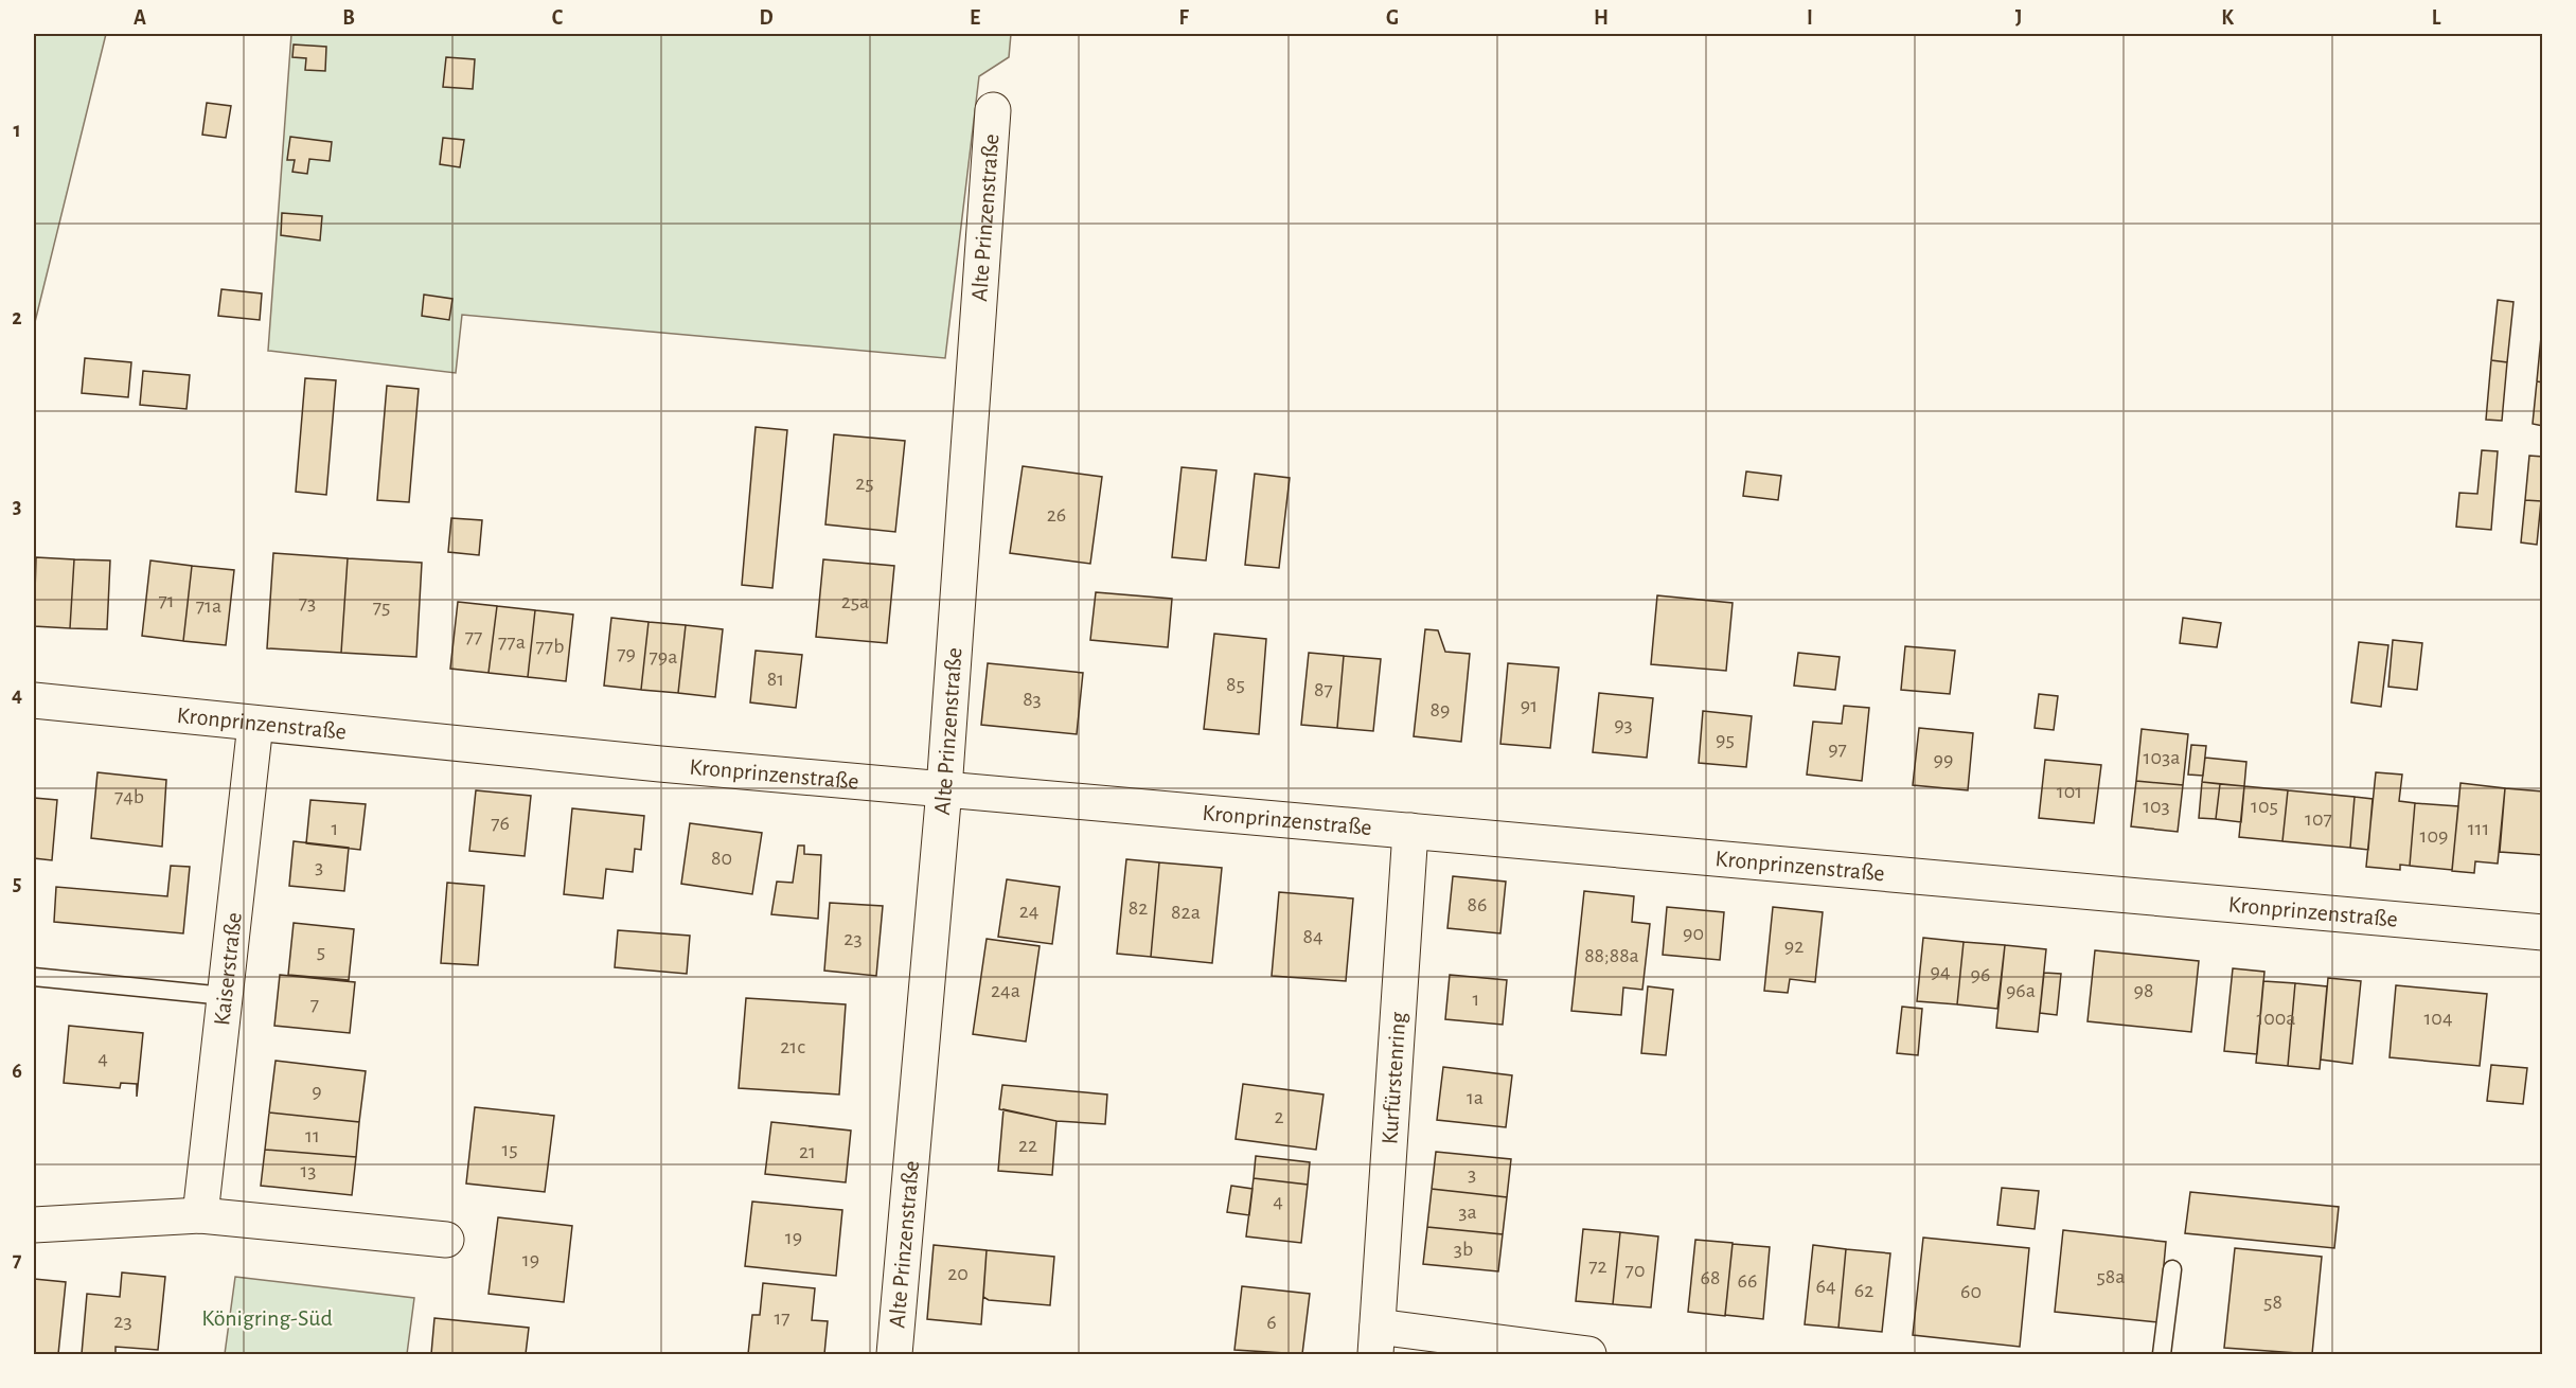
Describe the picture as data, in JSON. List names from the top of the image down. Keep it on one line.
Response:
{"streets":{"street":["Alte Prinzenstraße","Kronprinzenstraße","Kaiserstraße","Kurfürstenring"]},"crossings":[["Alte Prinzenstraße","Kronprinzenstraße"],["Kronprinzenstraße","Kaiserstraße"],["Kronprinzenstraße","Kurfürstenring"]],"parks":["Königring-Süd"],"house_numbers":["25","26","71","25a","73","71a","75","77","77a","77b","79","79a","81","85","87","83","91","89","93","95","97","103a","99","101","74b","103","105","107","76","1","111","109","80","3","86","82","24","82a","90","84","23","92","5","88;88a","94","96","24a","96a","98","1","7","100a","104","21c","4","9","1a","2","11","22","15","21","13","3","4","3a","19","3b","19","72","70","20","58a","68","66","64","62","60","58","17","23","6"],"grid":{"columns":["A","B","C","D","E","F","G","H","I","J","K","L"],"rows":["1","2","3","4","5","6","7"]}}
